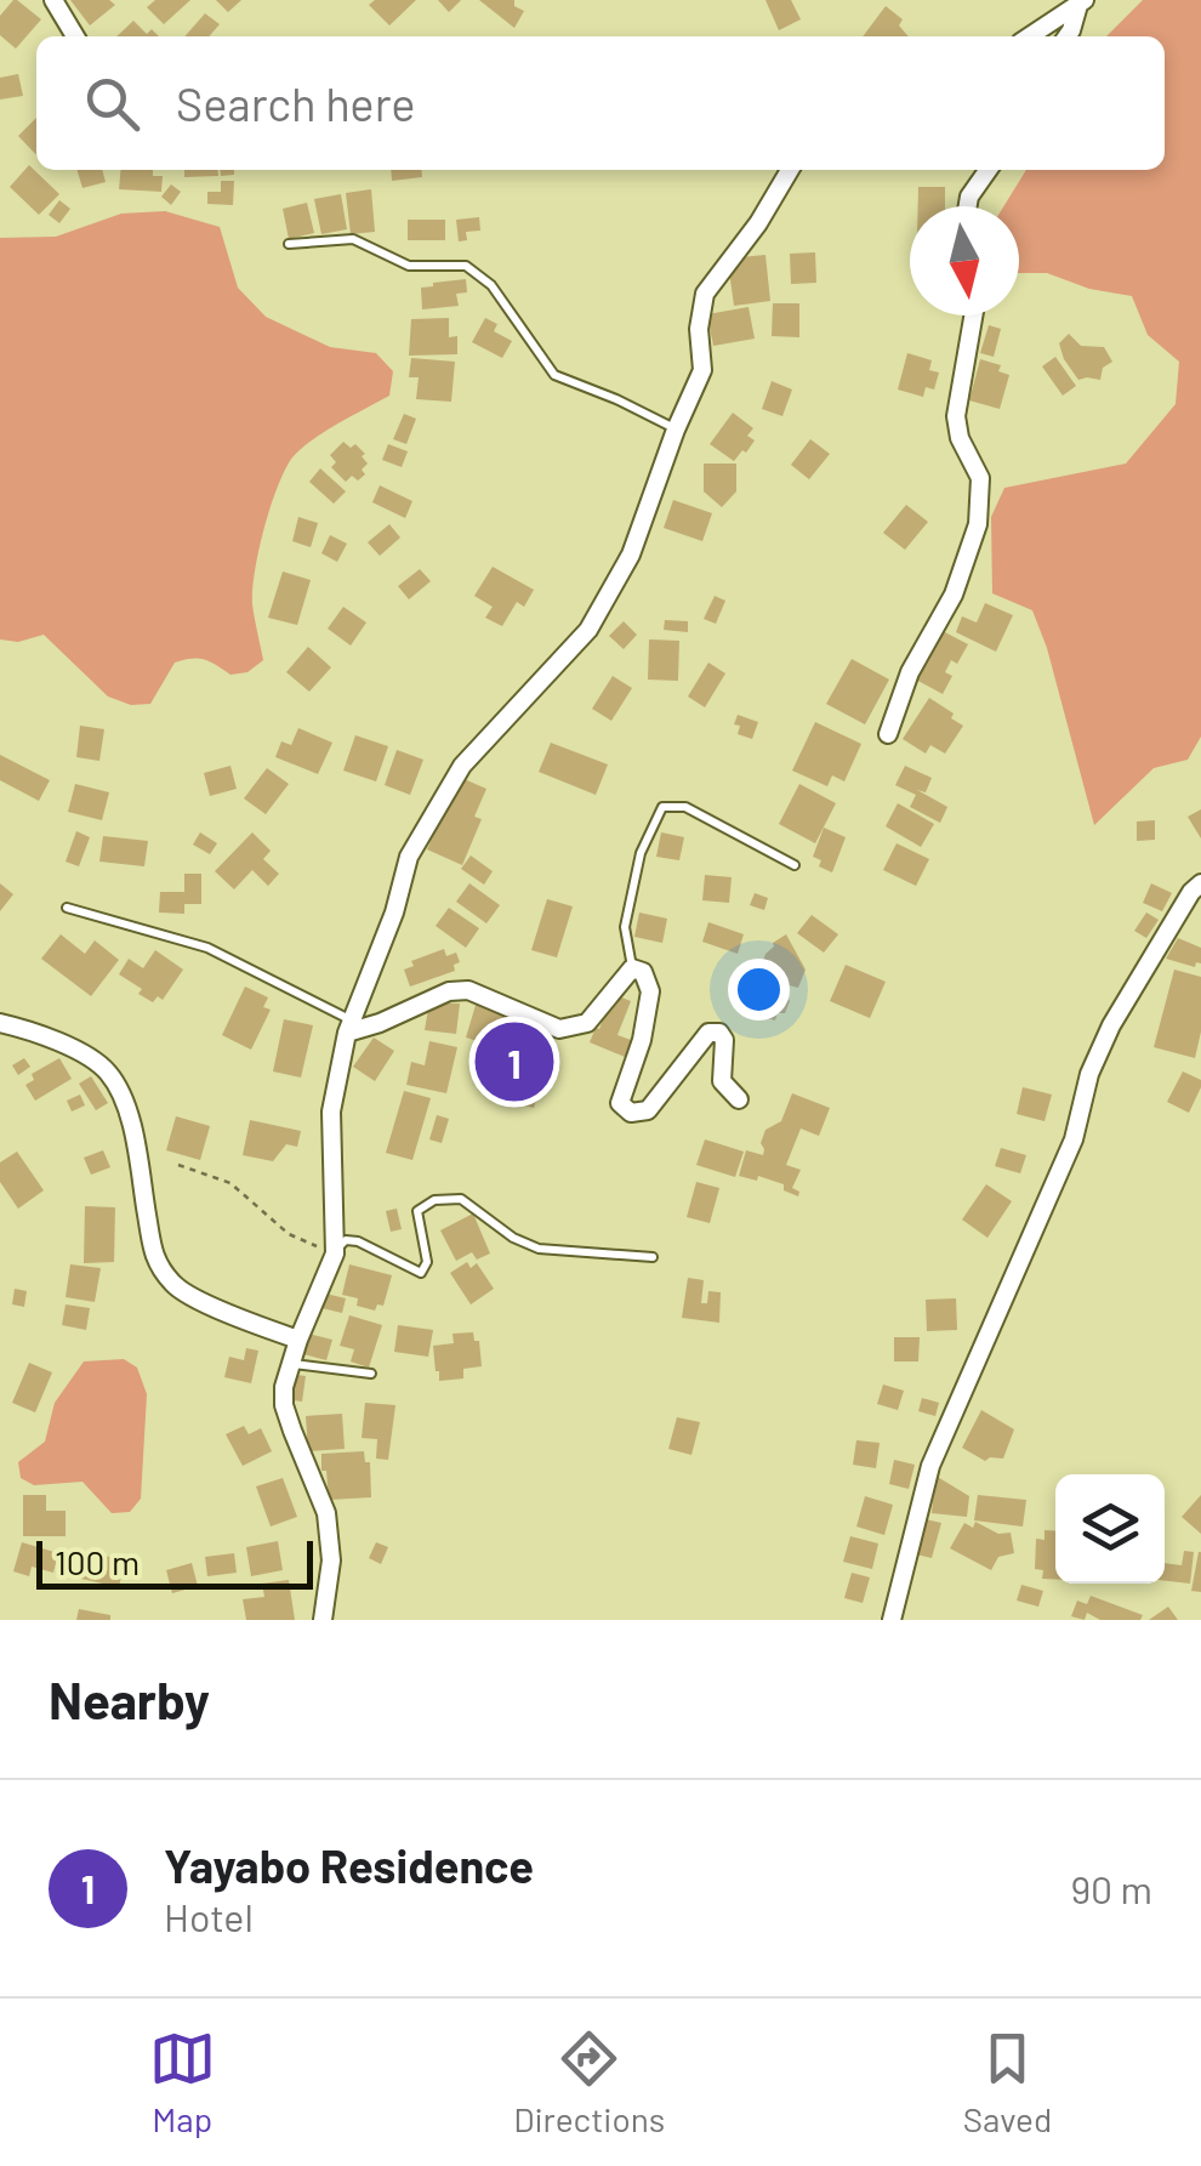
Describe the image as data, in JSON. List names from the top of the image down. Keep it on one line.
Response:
{"scale_bar":"100 m","north":"bottom","page":{"search":"Search here","pins":"1","scale":"100 m","heading":"Nearby","list":[{"mark":"1","name":"Yayabo Residence","note":"Hotel","value":"90 m"}],"nav":["Map","Directions","Saved"]}}
